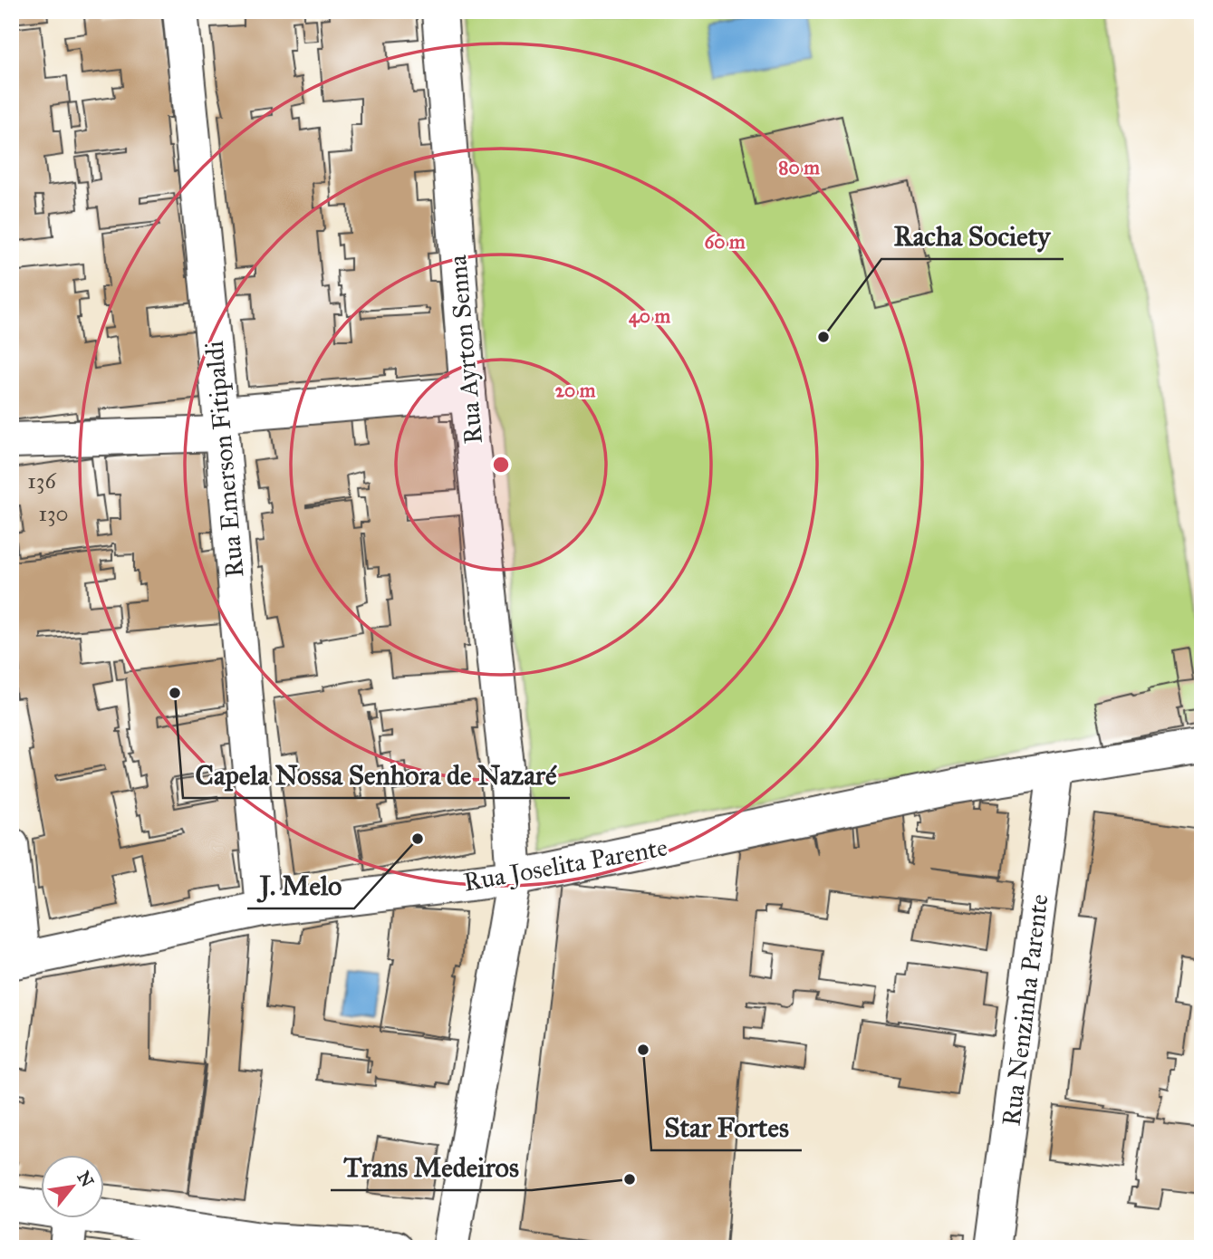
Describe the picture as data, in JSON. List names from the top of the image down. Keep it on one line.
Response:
{"streets":{"street":["Rua Ayrton Senna","Rua Emerson Fitipaldi","Rua Joselita Parente","Rua Nenzinha Parente"]},"crossings":[["Rua Ayrton Senna","Rua Joselita Parente"],["Rua Emerson Fitipaldi","Rua Joselita Parente"],["Rua Joselita Parente","Rua Nenzinha Parente"]],"places":["Racha Society","Capela Nossa Senhora de Nazaré","J. Melo","Star Fortes","Trans Medeiros"],"house_numbers":["136","130"],"north":"top right","rings":["80 m","60 m","40 m","20 m"]}
